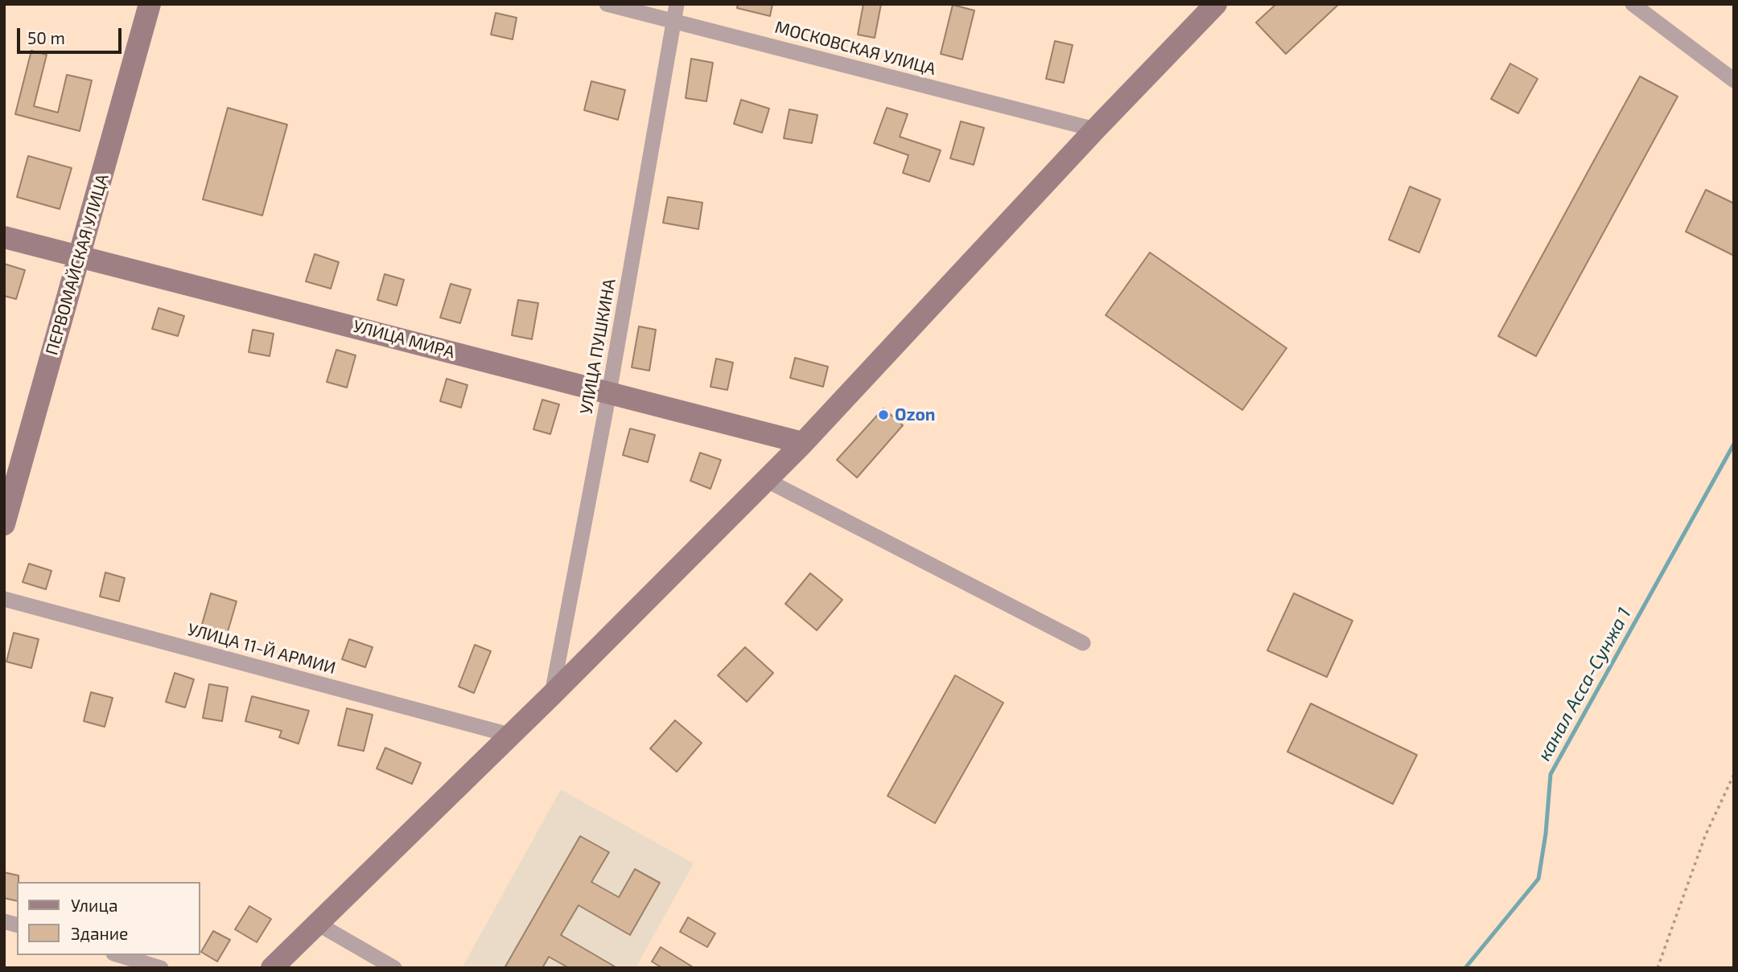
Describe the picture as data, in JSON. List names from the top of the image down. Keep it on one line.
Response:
{"streets":{"street":["МОСКОВСКАЯ УЛИЦА","ПЕРВОМАЙСКАЯ УЛИЦА","УЛИЦА МИРА","УЛИЦА ПУШКИНА","УЛИЦА 11-Й АРМИИ"]},"crossings":[["МОСКОВСКАЯ УЛИЦА","УЛИЦА ПУШКИНА"],["ПЕРВОМАЙСКАЯ УЛИЦА","УЛИЦА МИРА"],["УЛИЦА МИРА","УЛИЦА ПУШКИНА"]],"water":["канал Асса-Сунжа 1"],"places":["Ozon"],"legend":["Улица","Здание"],"scale_bar":"50 m"}
